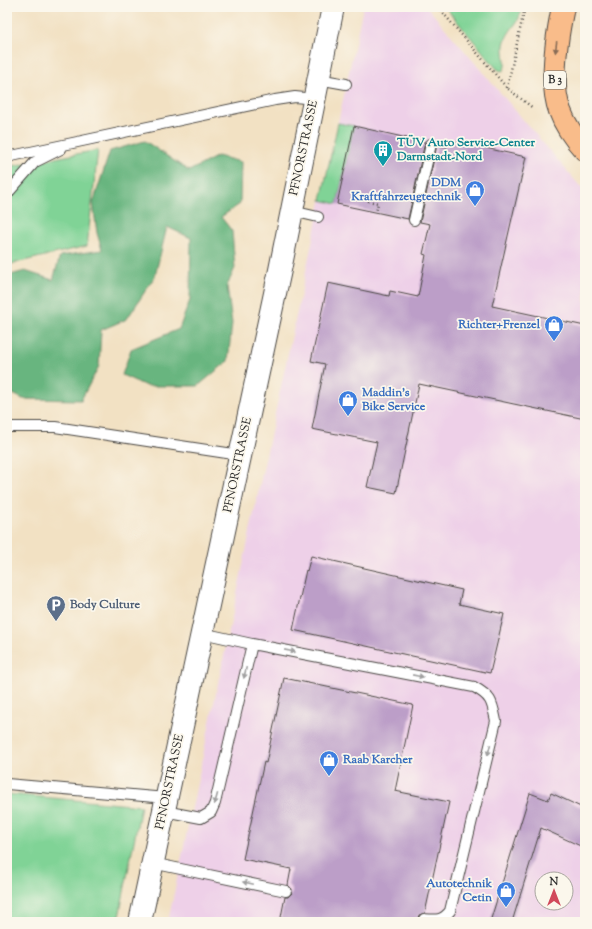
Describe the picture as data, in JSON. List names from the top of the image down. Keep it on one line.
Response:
{"streets":{"main road":["B 3"],"street":["PFNORSTRASSE"]},"places":{"building":["TÜV Auto Service-Center Darmstadt-Nord"],"shop":["DDM Kraftfahrzeugtechnik","Richter+Frenzel","Maddin's Bike Service","Raab Karcher","Autotechnik Cetin"],"parking":["Body Culture"]},"north":"top"}
